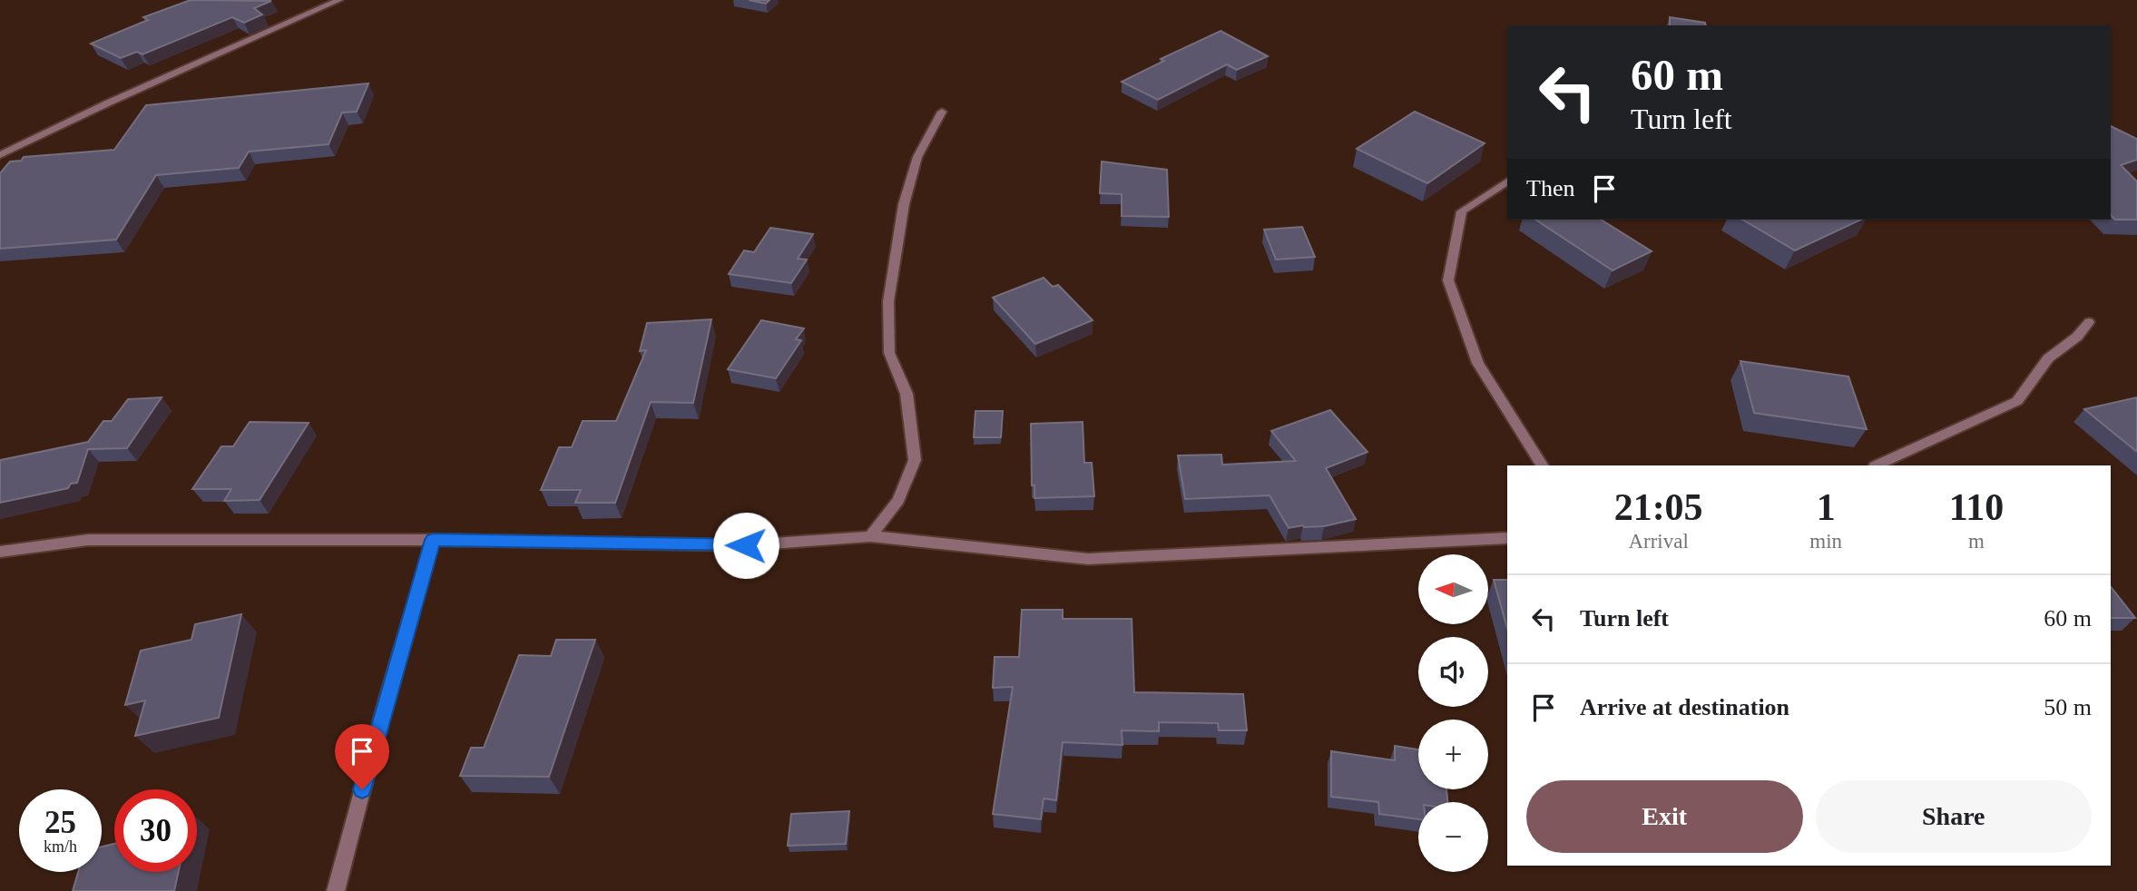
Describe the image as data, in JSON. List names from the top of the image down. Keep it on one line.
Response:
{"north":"left","page":{"turn":["60 m","Turn left"],"then":"Then","eta":["21:05","Arrival","1","min","110","m"],"map_buttons":["+","−"],"list":[{"name":"Turn left","value":"60 m"},{"name":"Arrive at destination","value":"50 m"}],"buttons":["Exit","Share"],"speed":"25 km/h","limit":"30"}}
